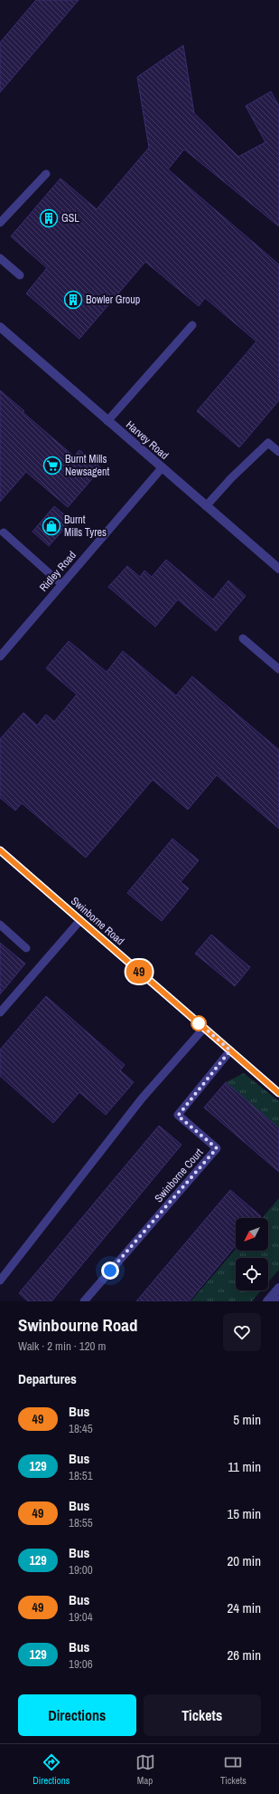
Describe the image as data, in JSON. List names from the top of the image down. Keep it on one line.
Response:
{"streets":{"street":["Harvey Road"],"lane":["Ridley Road","Swinborne Road","Swinborne Court"]},"crossings":[["Harvey Road","Ridley Road"],["Swinborne Road","Swinborne Court"]],"places":{"building":["GSL","Bowler Group"],"supermarket":["Burnt Mills Newsagent"],"shop":["Burnt Mills Tyres"]},"lines":["bus line 49"],"north":"bottom left","page":{"on_map":"49","heading":[["Swinbourne Road","Walk · 2 min · 120 m"],"Departures"],"list":[{"mark":"49","name":"Bus","note":"18:45","value":"5 min"},{"mark":"129","name":"Bus","note":"18:51","value":"11 min"},{"mark":"49","name":"Bus","note":"18:55","value":"15 min"},{"mark":"129","name":"Bus","note":"19:00","value":"20 min"},{"mark":"49","name":"Bus","note":"19:04","value":"24 min"},{"mark":"129","name":"Bus","note":"19:06","value":"26 min"}],"buttons":["Directions","Tickets"],"tabs":["Directions","Map","Tickets"]}}
